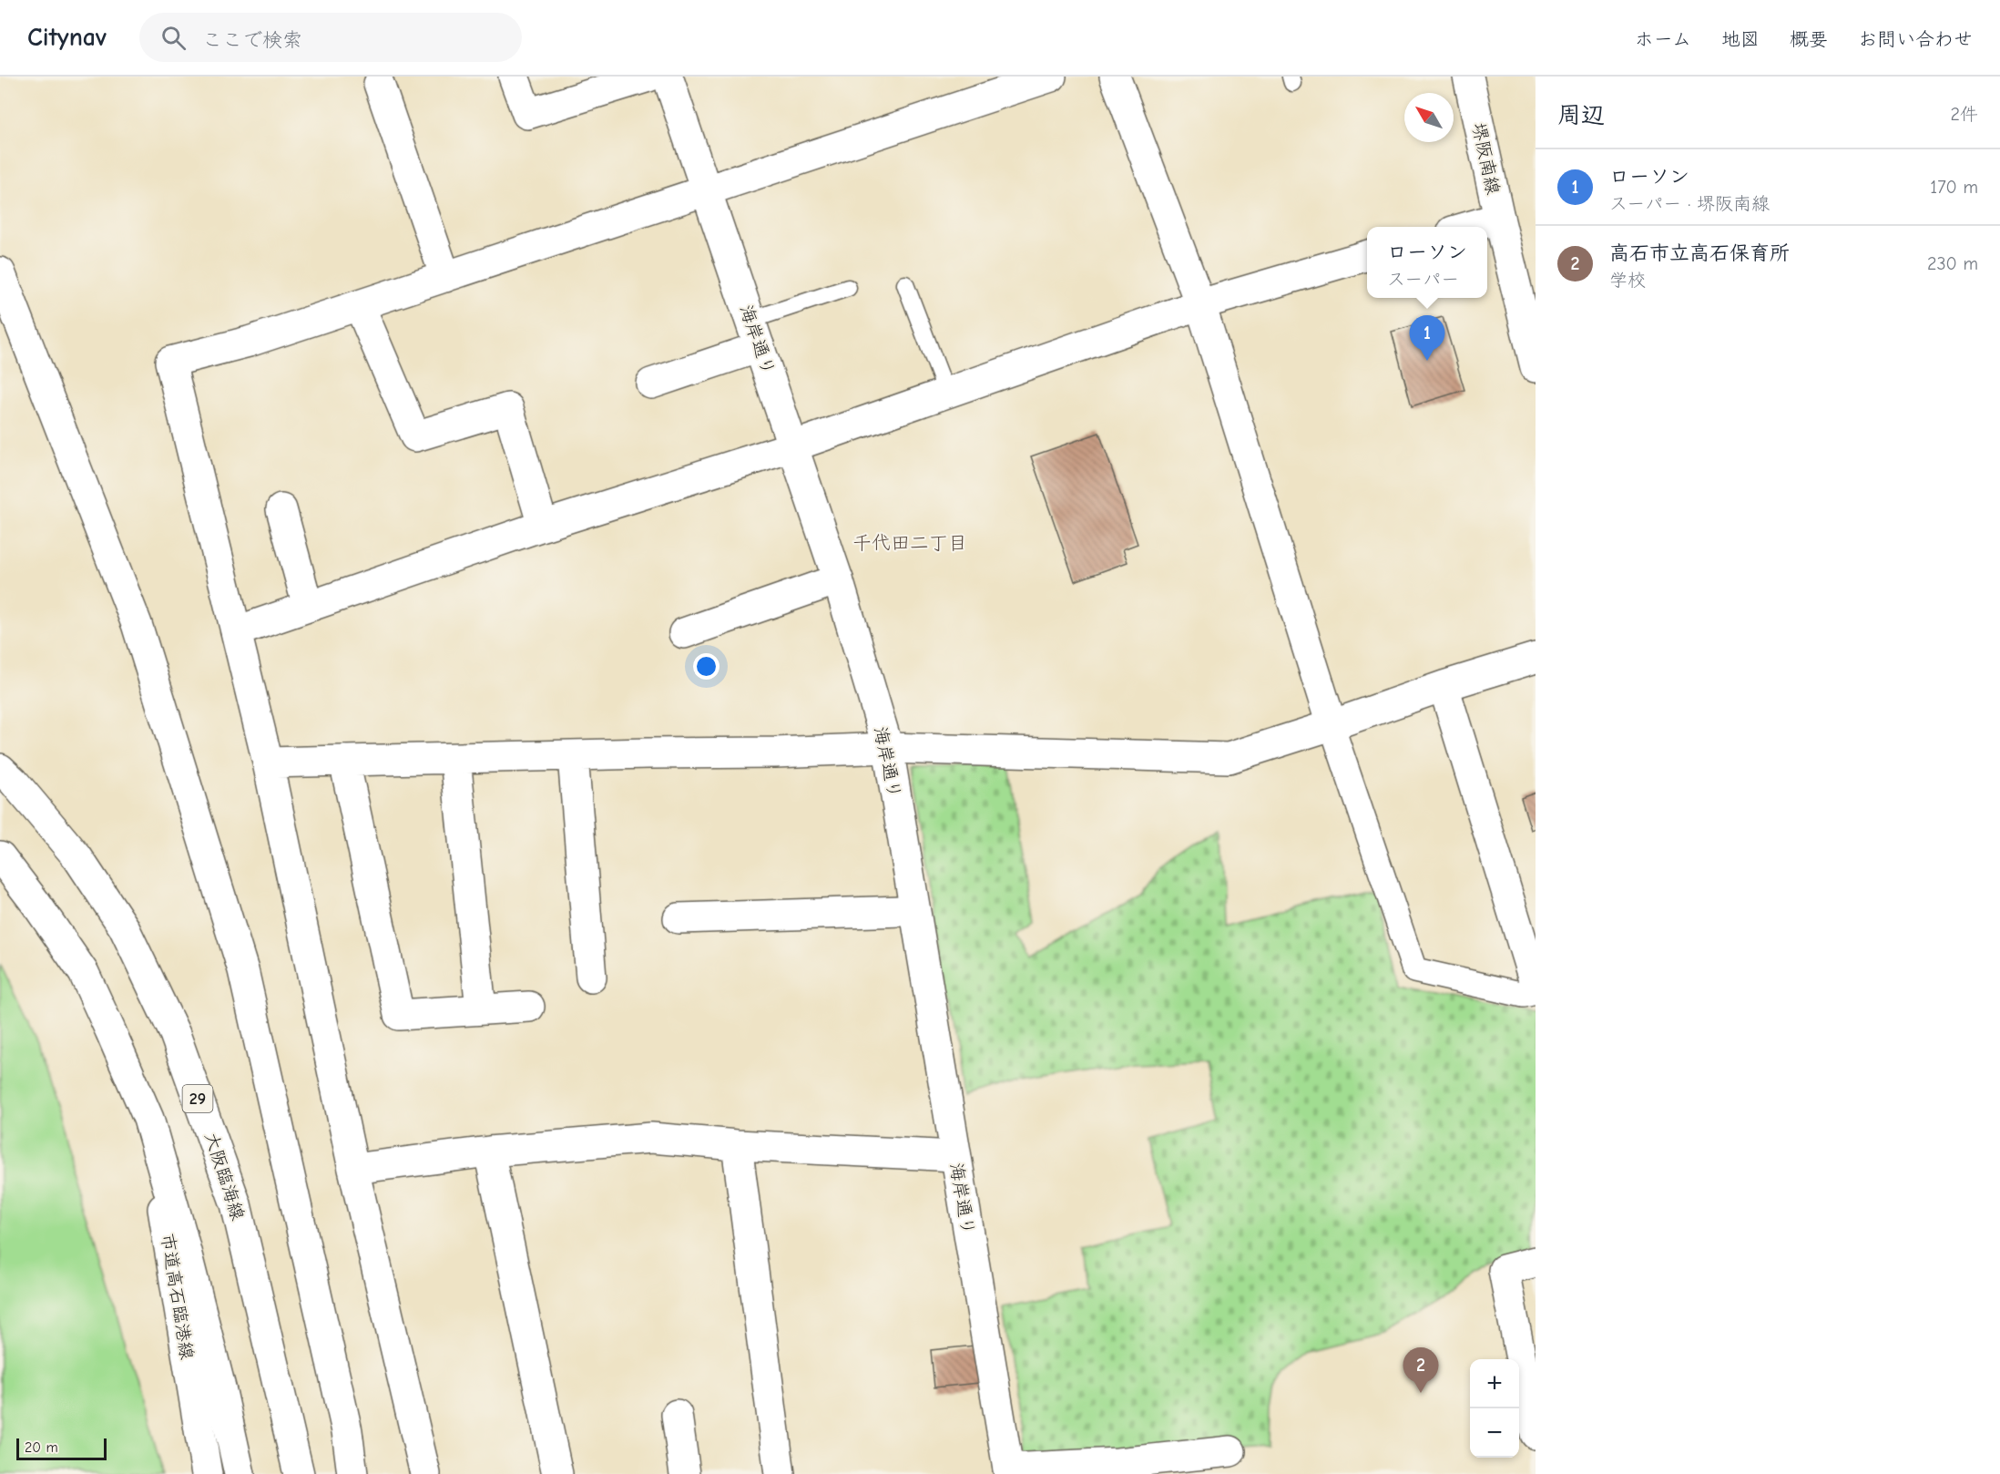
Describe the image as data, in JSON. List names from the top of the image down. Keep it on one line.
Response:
{"streets":{"street":["堺阪南線","海岸通り","29","大阪臨海線","市道高石臨港線"]},"districts":["千代田二丁目"],"scale_bar":"20 m","north":"top left","page":{"header":"Citynav","search":"ここで検索","nav":["ホーム","地図","概要","お問い合わせ"],"heading":["周辺","2件"],"list":[{"mark":"1","name":"ローソン","note":"スーパー · 堺阪南線","value":"170 m"},{"mark":"2","name":"高石市立高石保育所","note":"学校","value":"230 m"}],"popup":["ローソン","スーパー"],"pins":["1","2"],"map_buttons":["+","−"],"scale":"20 m"}}
